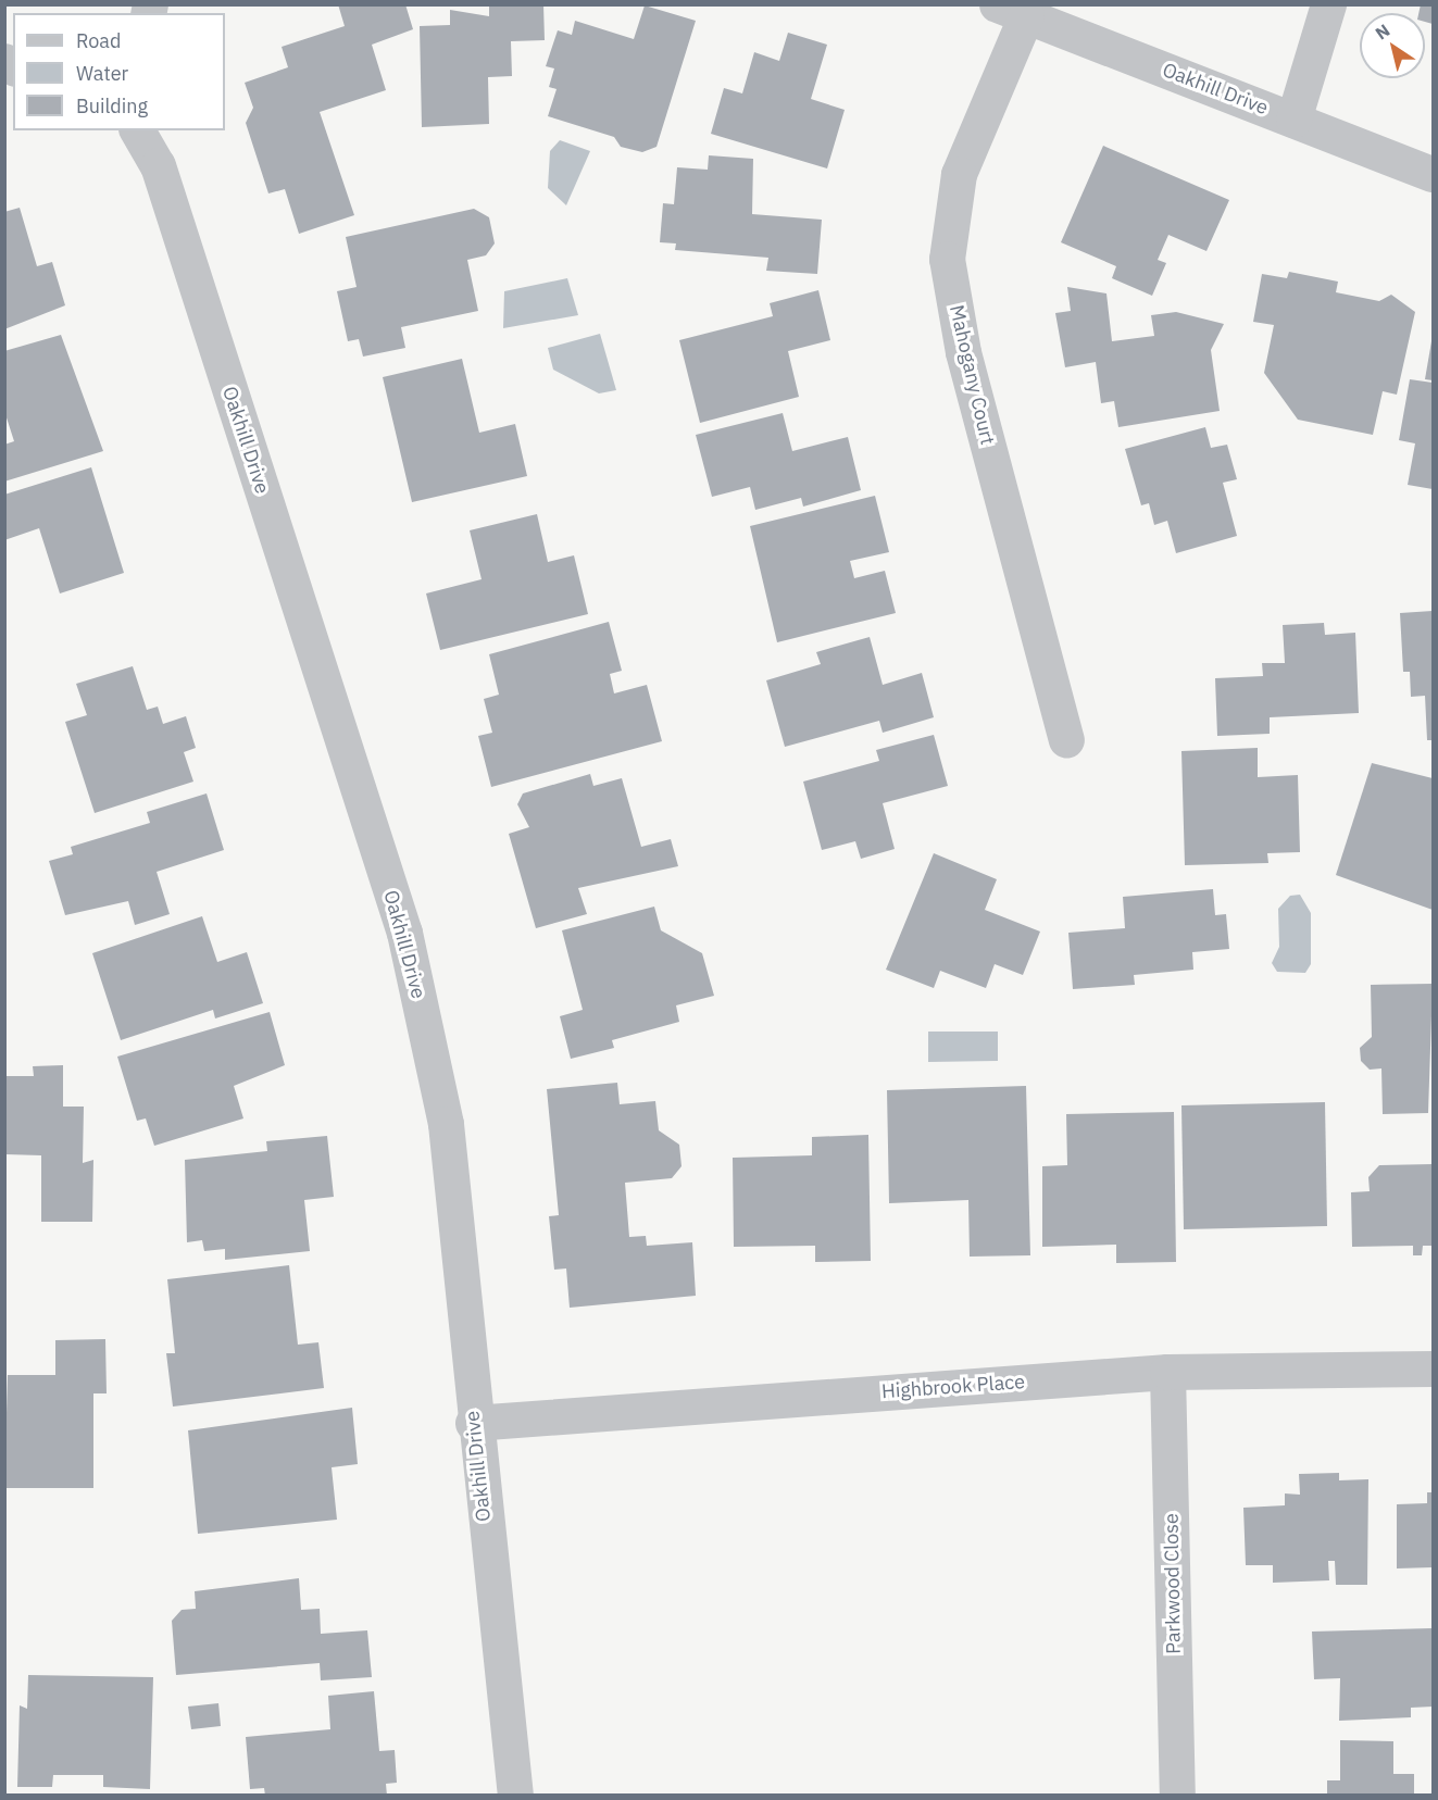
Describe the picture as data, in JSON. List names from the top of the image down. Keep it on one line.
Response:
{"streets":{"street":["Oakhill Drive","Mahogany Court","Highbrook Place","Parkwood Close"]},"crossings":[["Oakhill Drive","Mahogany Court"],["Oakhill Drive","Highbrook Place"],["Highbrook Place","Parkwood Close"]],"legend":["Road","Water","Building"],"north":"top left"}
